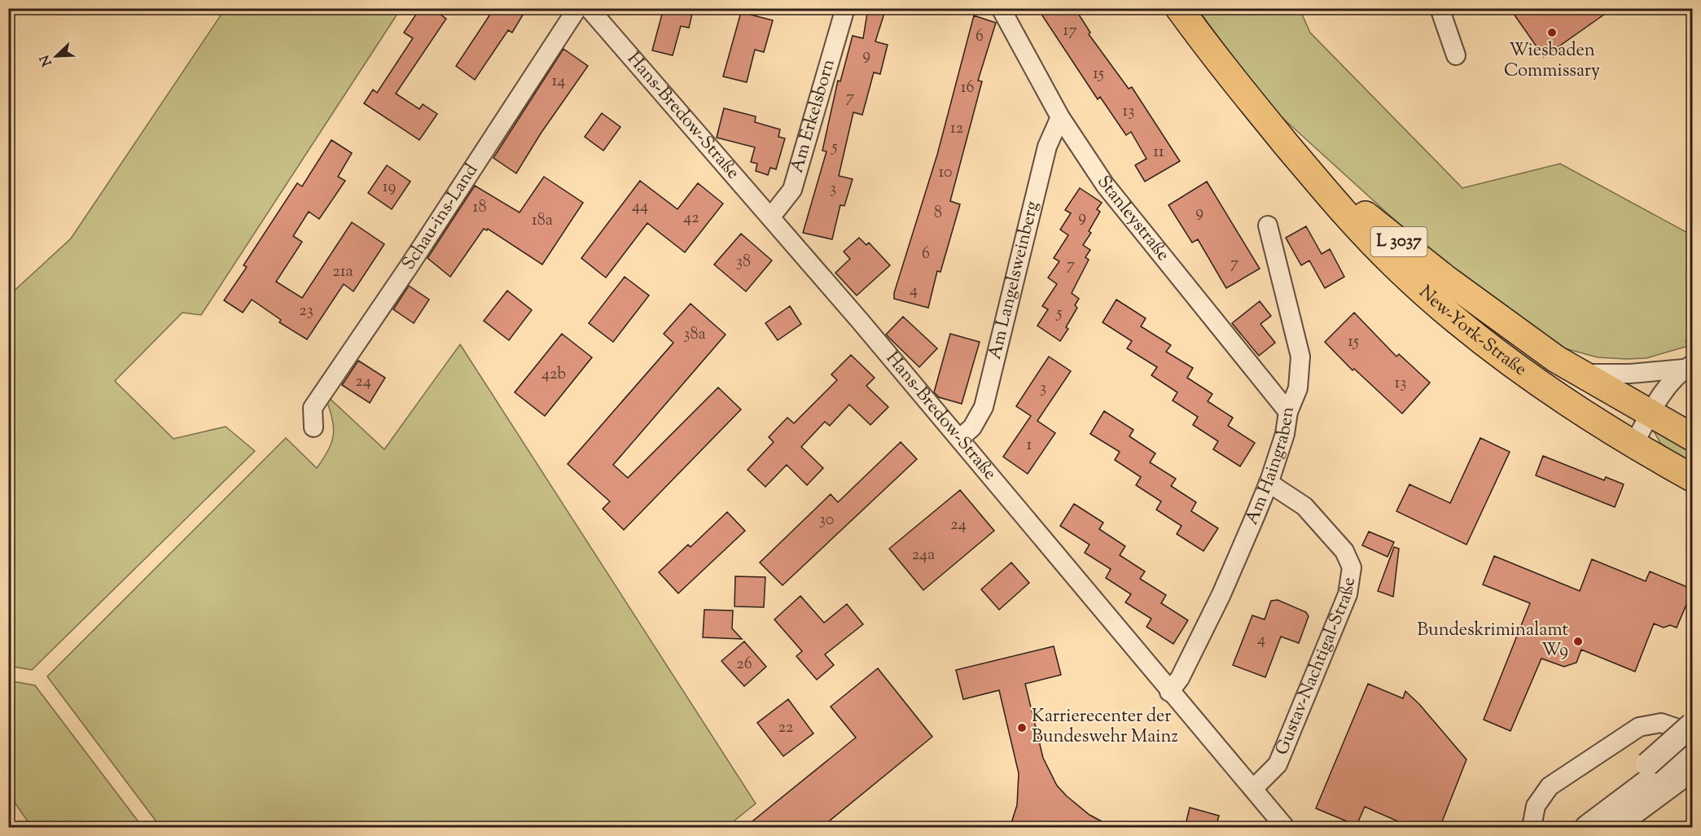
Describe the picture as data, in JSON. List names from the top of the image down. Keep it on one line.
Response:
{"streets":{"main road":["L 3037","New-York-Straße"],"street":["Hans-Bredow-Straße","Am Erkelsborn","Schau-ins-Land","Stanleystraße","Am Langelsweinberg","Am Haingraben","Gustav-Nachtigal-Straße"]},"crossings":[["Hans-Bredow-Straße","Am Erkelsborn"],["Hans-Bredow-Straße","Am Langelsweinberg"],["Hans-Bredow-Straße","Am Haingraben"],["Hans-Bredow-Straße","Gustav-Nachtigal-Straße"],["Stanleystraße","Am Langelsweinberg"],["Stanleystraße","Am Haingraben"],["Am Haingraben","Gustav-Nachtigal-Straße"]],"places":["Wiesbaden Commissary","Bundeskriminalamt W9","Karrierecenter der Bundeswehr Mainz"],"house_numbers":["17","6","9","15","14","16","7","13","12","5","11","10","19","3","44","18","9","8","9","42","18a","6","38","7","7","21a","4","23","5","38a","15","42b","24","13","3","1","30","24","24a","4","26","22"],"north":"bottom left"}
